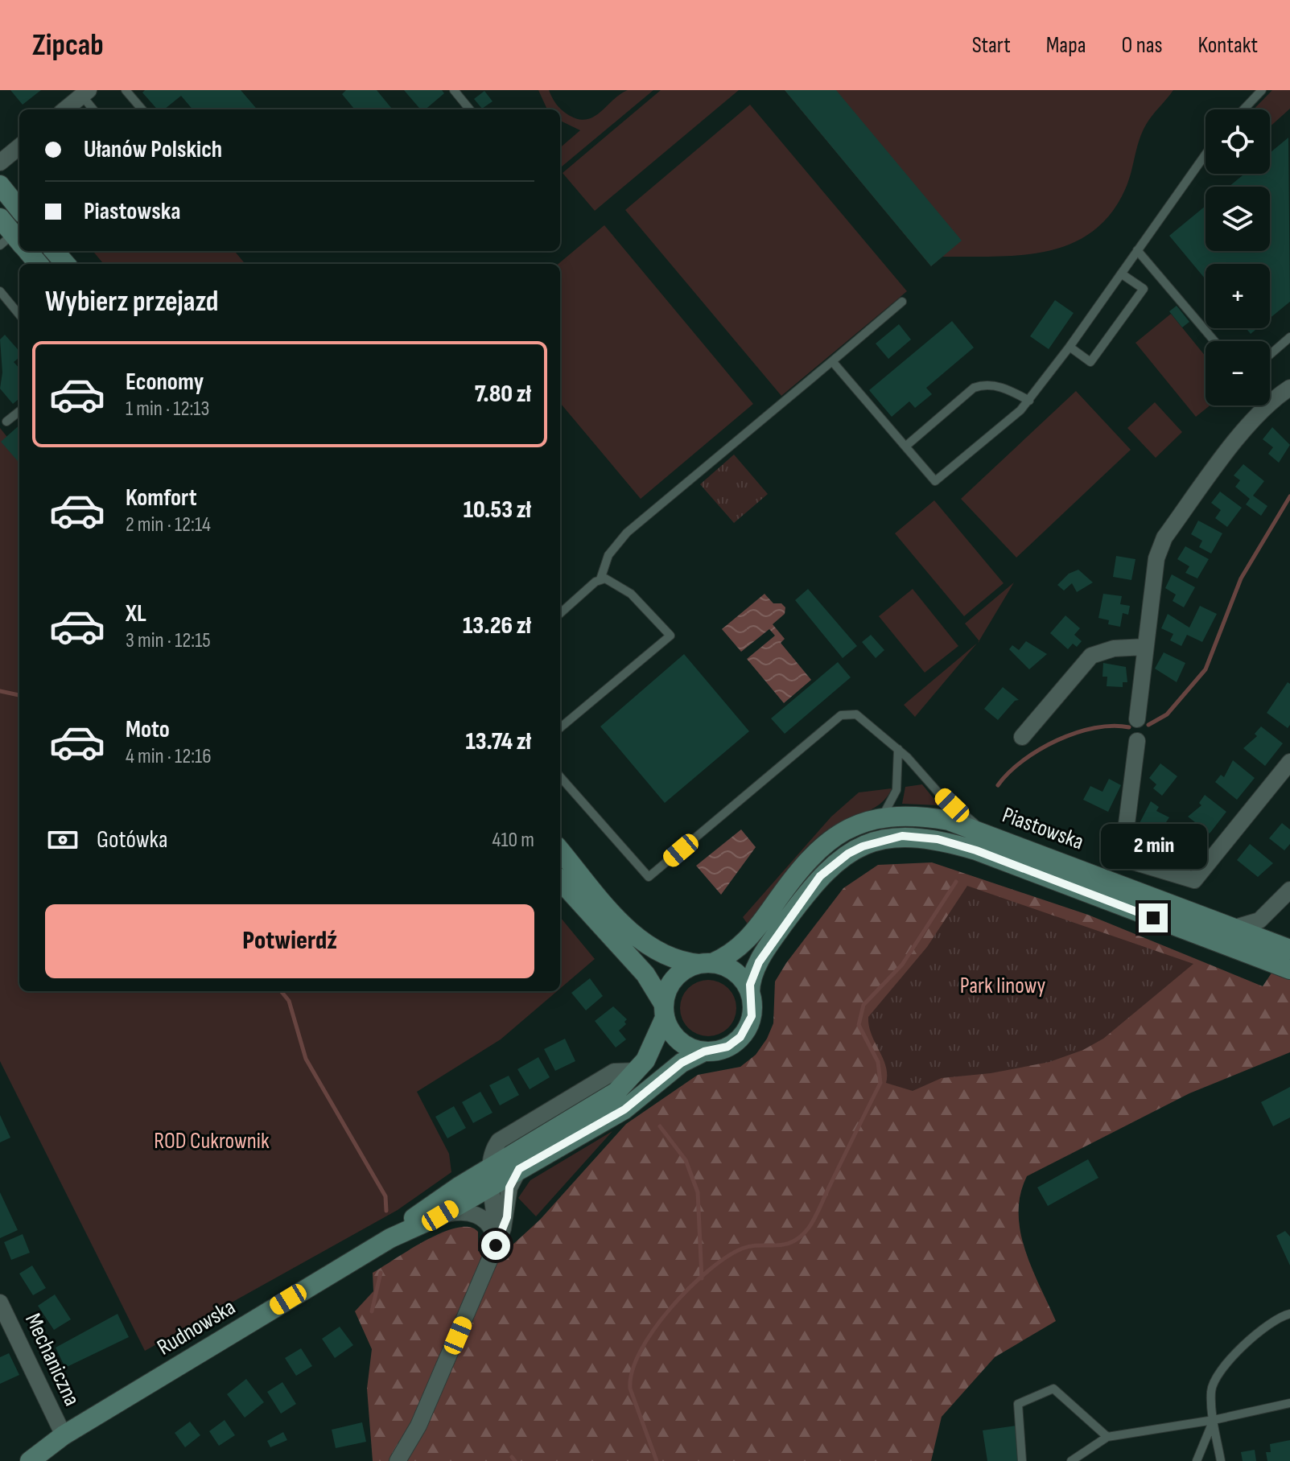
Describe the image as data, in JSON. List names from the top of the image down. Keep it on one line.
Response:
{"streets":{"main road":["Piastowska","Rudnowska"],"street":["Mechaniczna"]},"crossings":[["Piastowska","Rudnowska"],["Rudnowska","Mechaniczna"]],"parks":["Park linowy","ROD Cukrownik"],"page":{"header":"Zipcab","nav":["Start","Mapa","O nas","Kontakt"],"map_buttons":["+","−"],"banner":["Ułanów Polskich","Piastowska"],"heading":"Wybierz przejazd","list":[{"name":"Economy","note":"1 min · 12:13","value":"7.80 zł"},{"name":"Komfort","note":"2 min · 12:14","value":"10.53 zł"},{"name":"XL","note":"3 min · 12:15","value":"13.26 zł"},{"name":"Moto","note":"4 min · 12:16","value":"13.74 zł"}],"pay":["Gotówka","410 m"],"bubble":"2 min","buttons":"Potwierdź"}}
